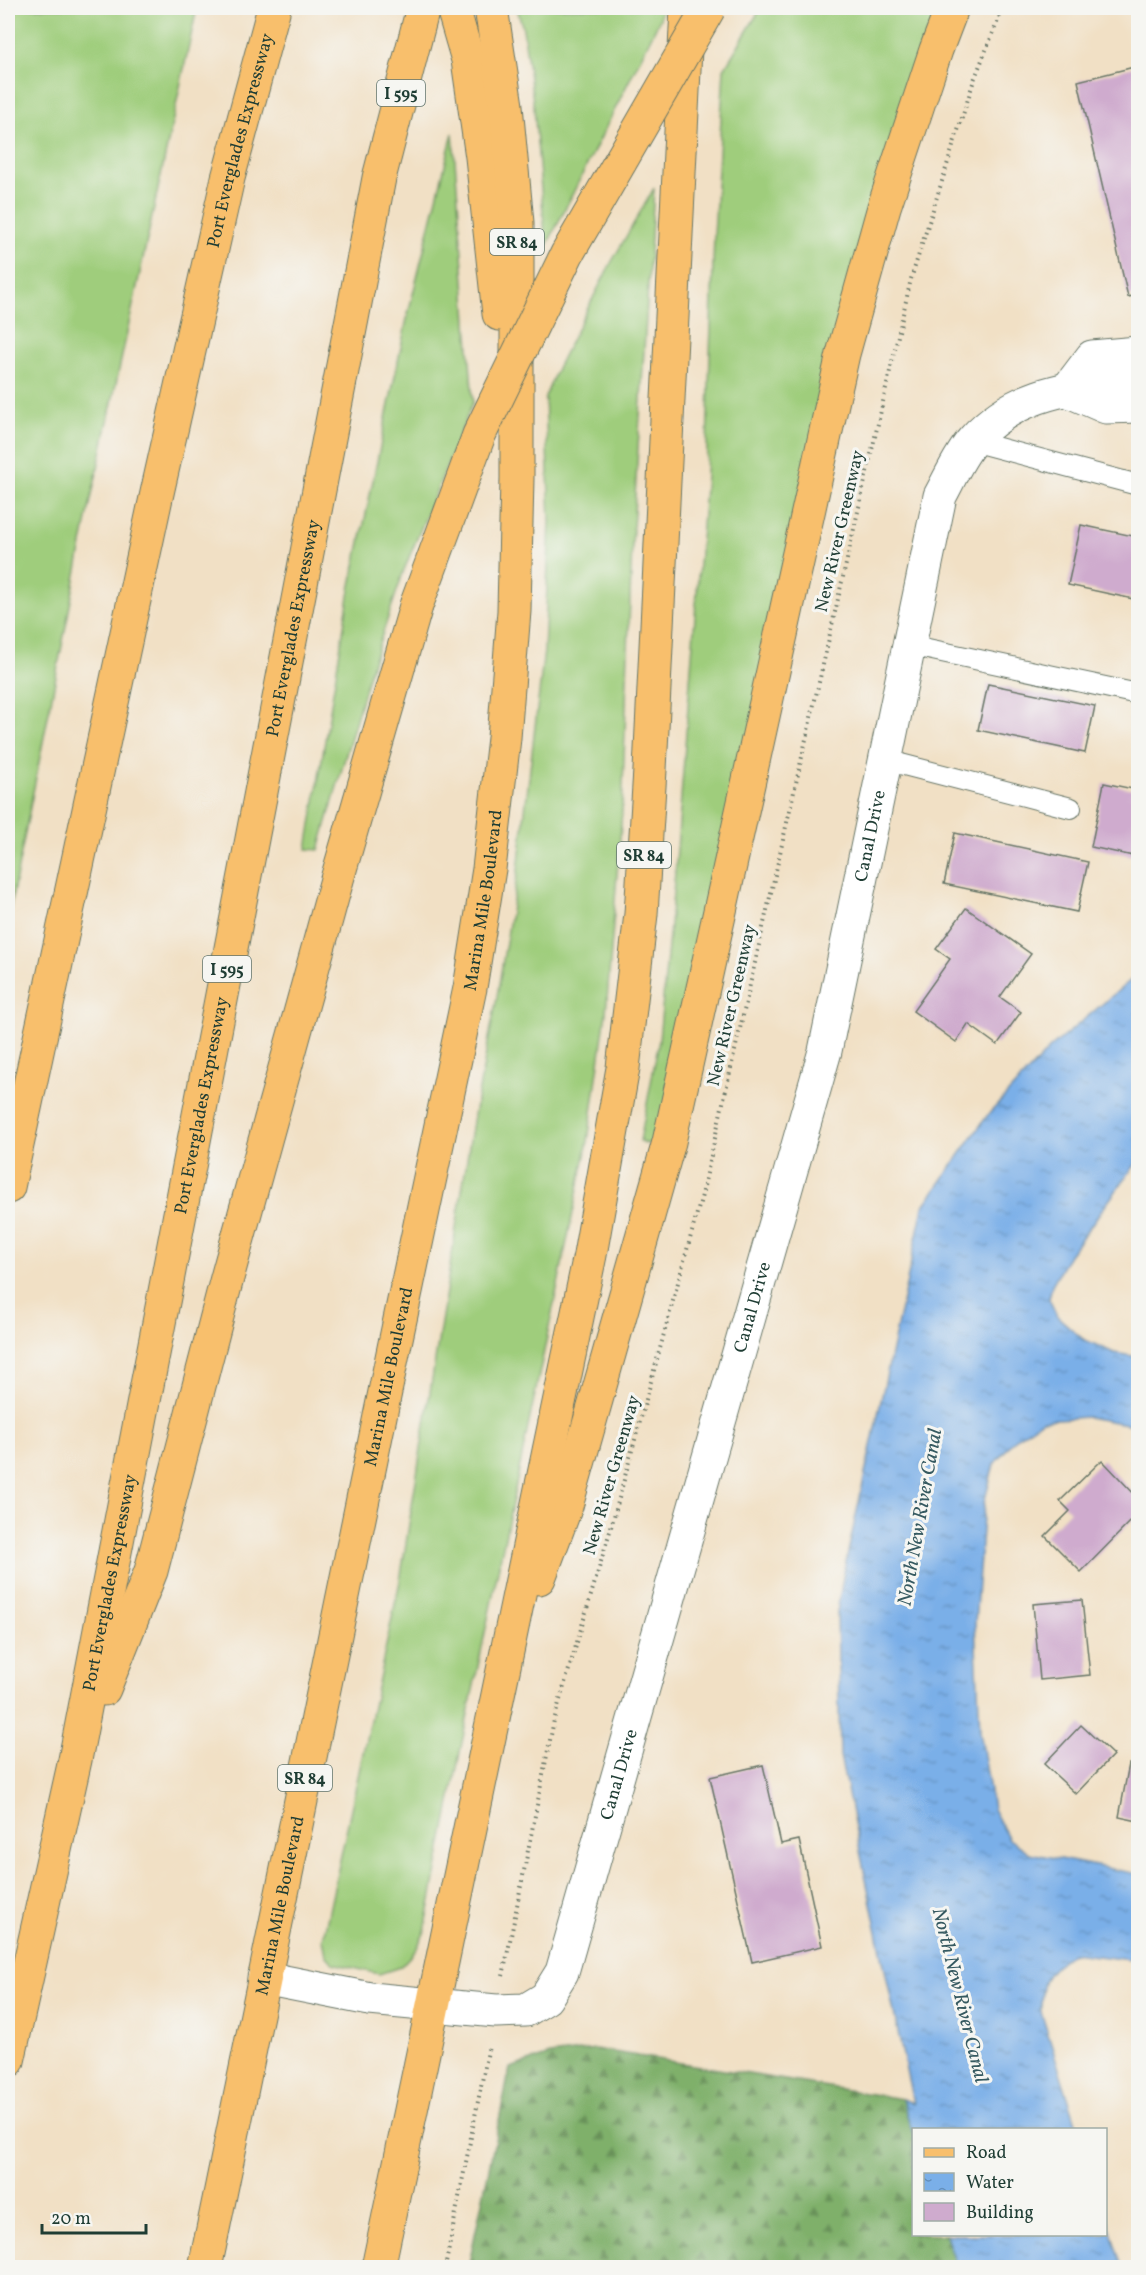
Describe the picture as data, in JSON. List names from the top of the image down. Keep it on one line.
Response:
{"streets":{"main road":["I 595","Port Everglades Expressway","SR 84","Marina Mile Boulevard"],"street":["Canal Drive"],"path":["New River Greenway"]},"crossings":[["SR 84","Canal Drive"],["SR 84","Marina Mile Boulevard"],["New River Greenway","Canal Drive"],["Canal Drive","Marina Mile Boulevard"]],"water":["North New River Canal"],"legend":["Road","Water","Building"],"scale_bar":"20 m"}
